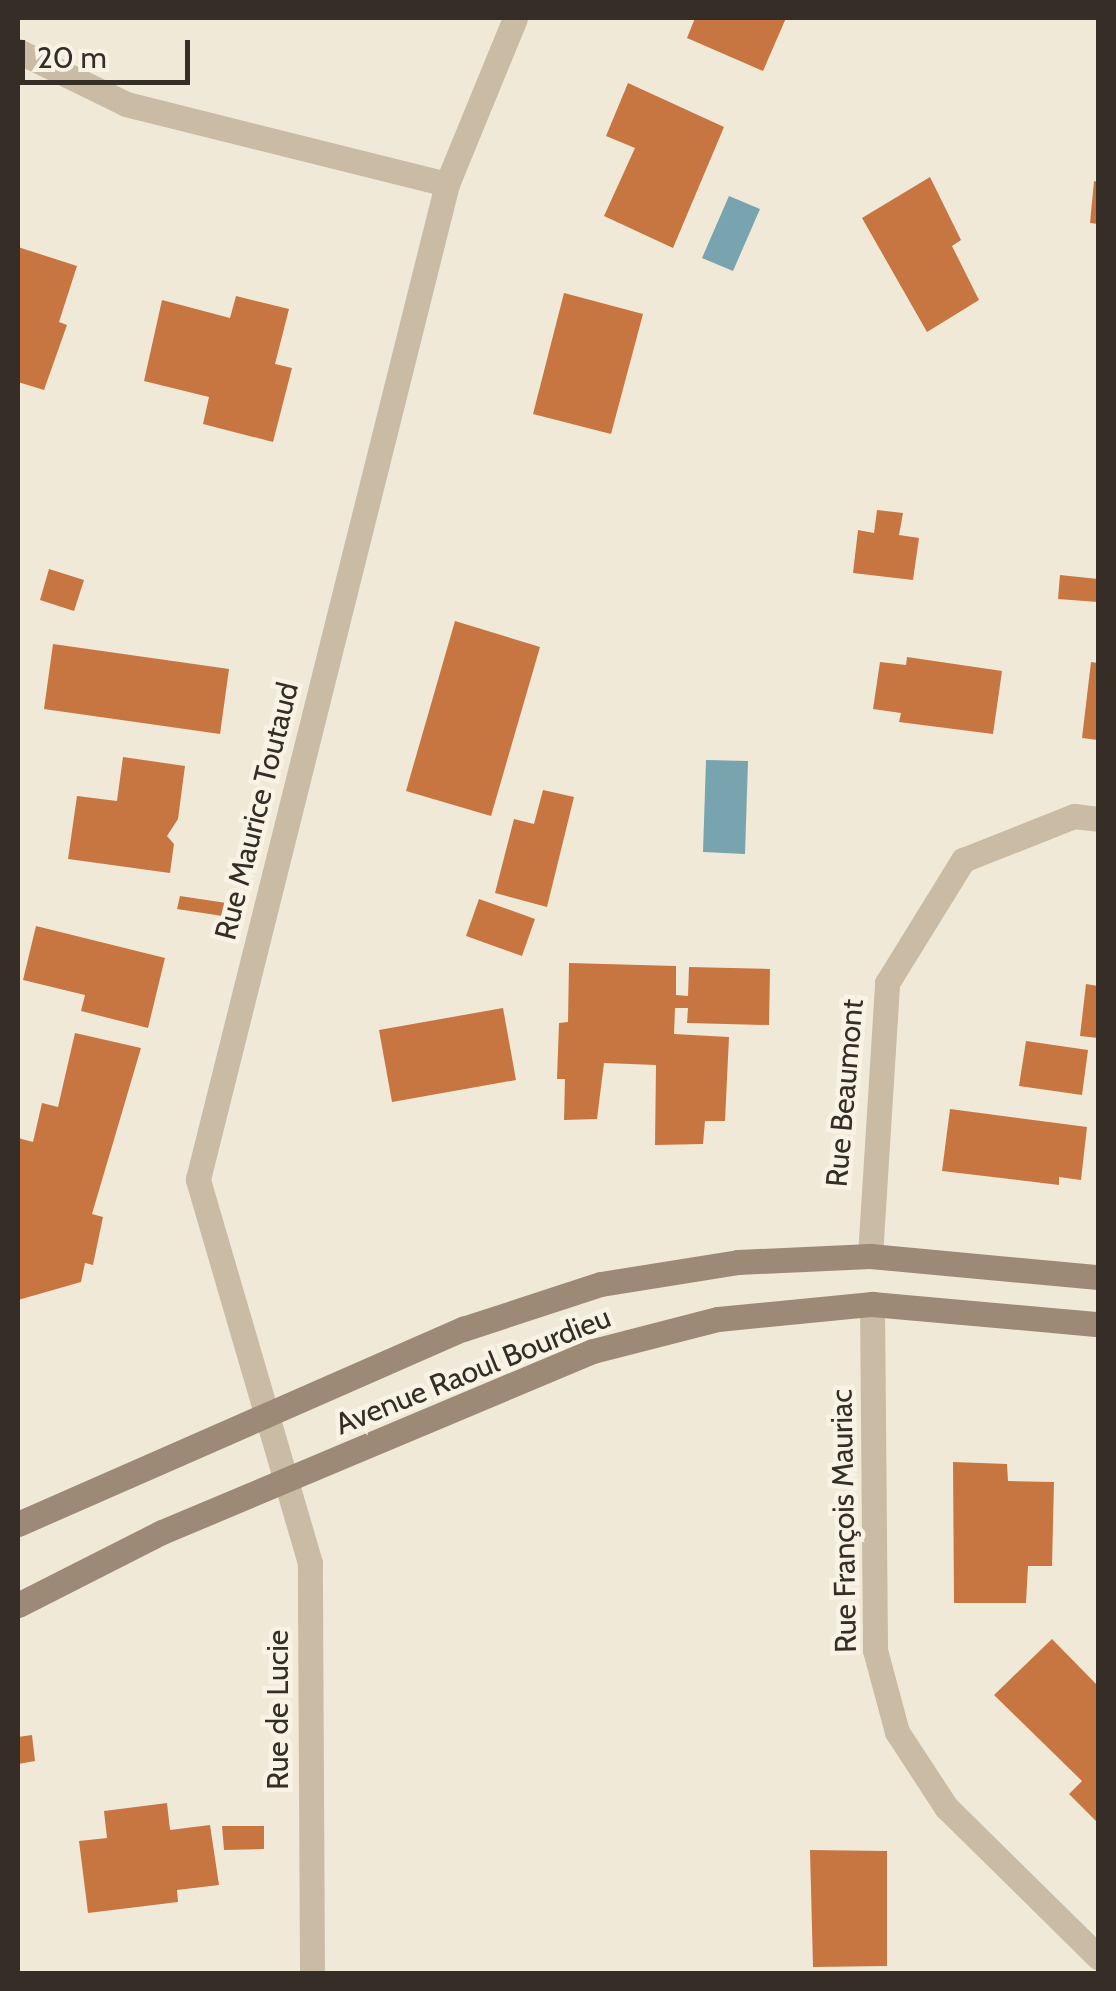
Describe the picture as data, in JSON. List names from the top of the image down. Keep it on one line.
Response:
{"streets":{"street":["Rue Maurice Toutaud","Rue Beaumont","Avenue Raoul Bourdieu","Rue François Mauriac","Rue de Lucie"]},"crossings":[["Rue Maurice Toutaud","Avenue Raoul Bourdieu"],["Rue Maurice Toutaud","Rue de Lucie"],["Rue Beaumont","Avenue Raoul Bourdieu"],["Avenue Raoul Bourdieu","Rue François Mauriac"],["Avenue Raoul Bourdieu","Rue de Lucie"]],"scale_bar":"20 m"}
